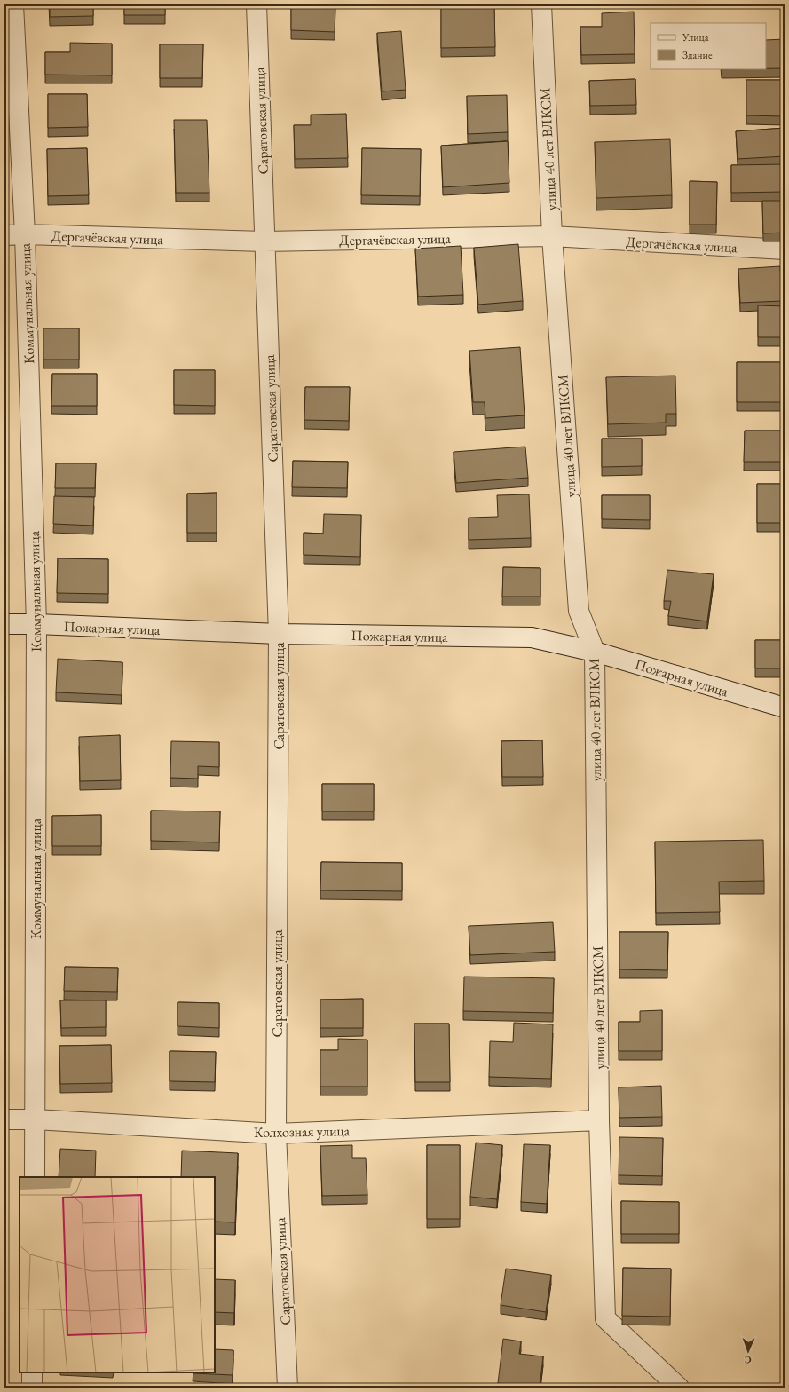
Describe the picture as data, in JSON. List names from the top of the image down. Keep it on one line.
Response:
{"streets":{"street":["Саратовская улица","улица 40 лет ВЛКСМ","Дергачёвская улица","Коммунальная улица","Пожарная улица","Колхозная улица"]},"crossings":[["Саратовская улица","Дергачёвская улица"],["Саратовская улица","Пожарная улица"],["Саратовская улица","Колхозная улица"],["улица 40 лет ВЛКСМ","Дергачёвская улица"],["улица 40 лет ВЛКСМ","Пожарная улица"],["улица 40 лет ВЛКСМ","Колхозная улица"],["Дергачёвская улица","Коммунальная улица"],["Коммунальная улица","Пожарная улица"],["Коммунальная улица","Колхозная улица"]],"legend":["Улица","Здание"],"north":"bottom"}
